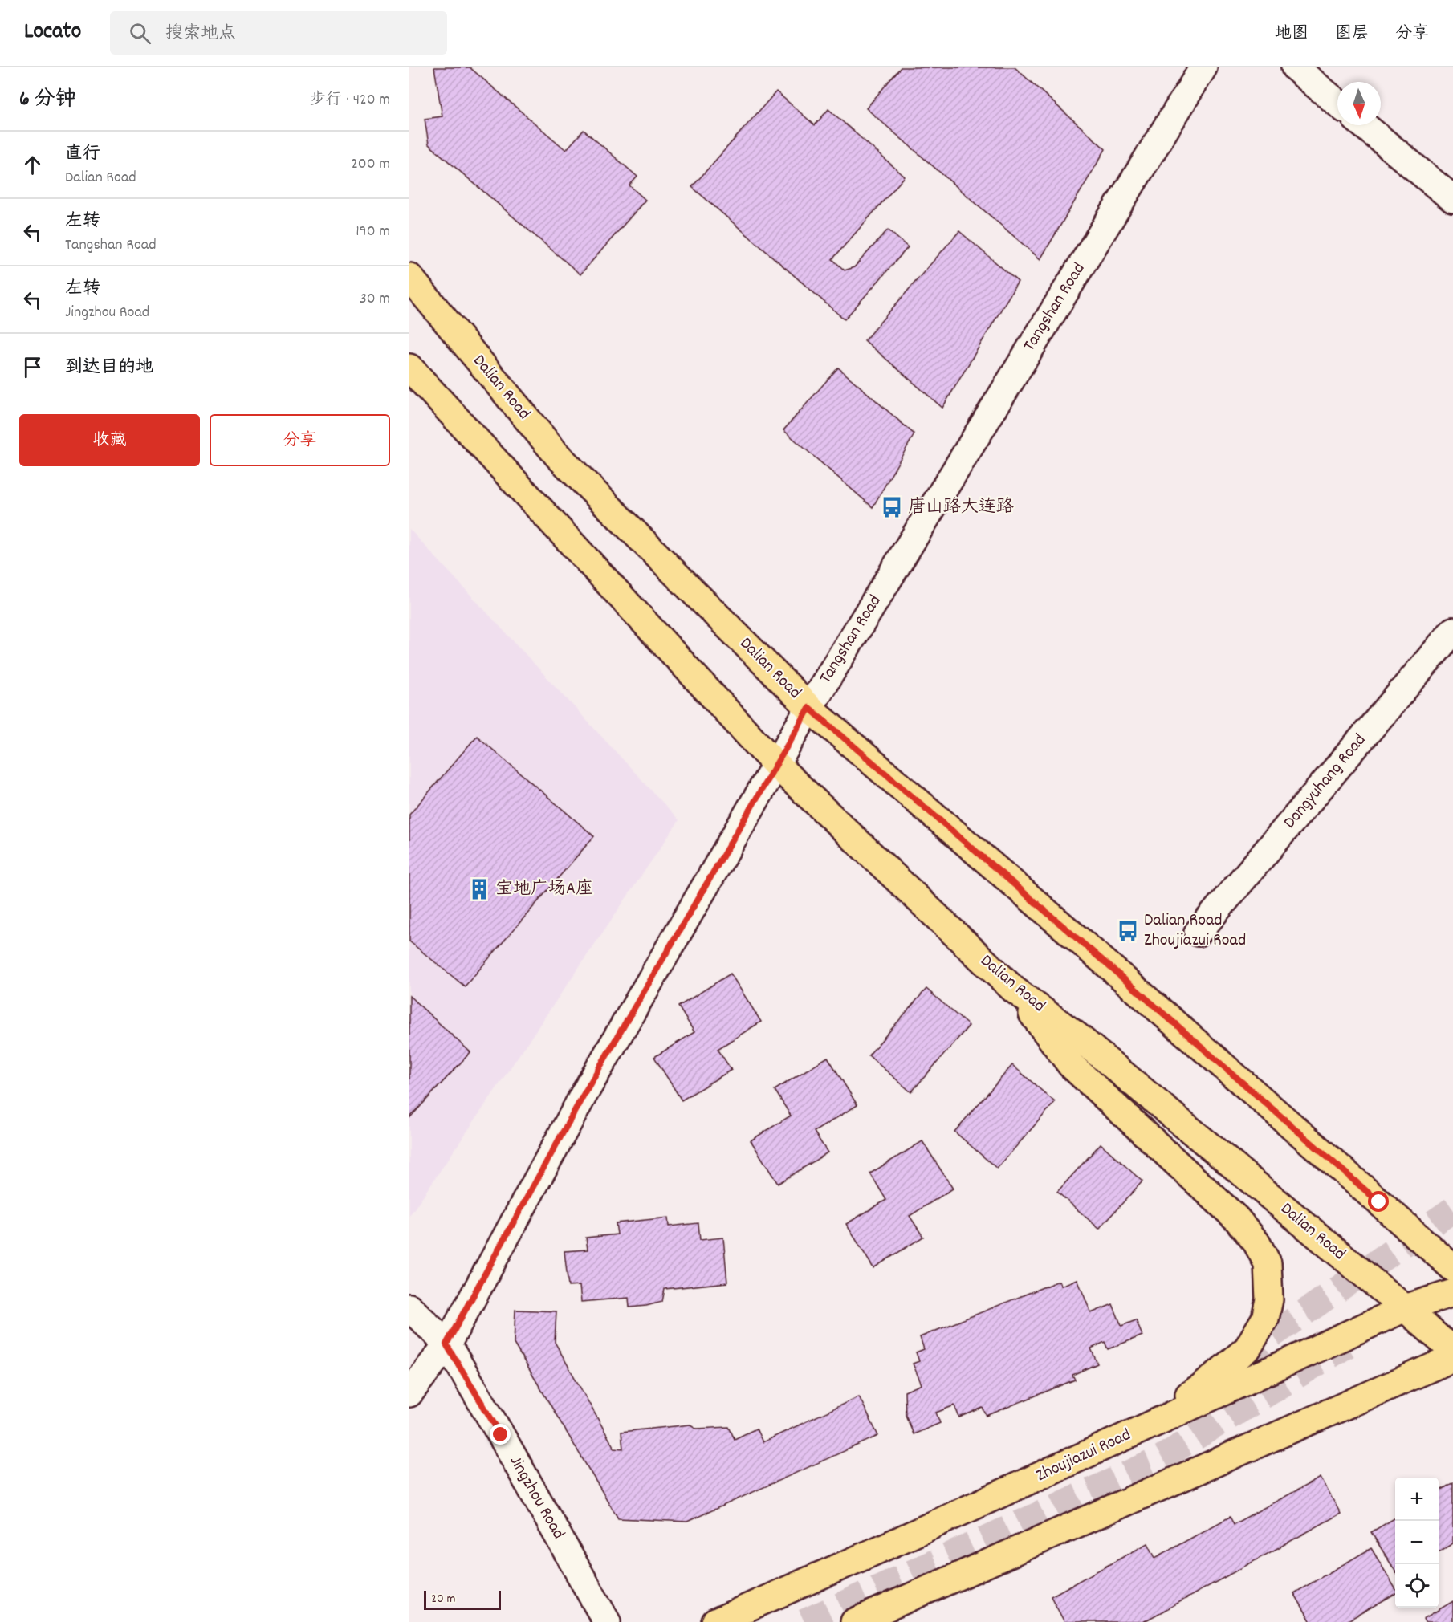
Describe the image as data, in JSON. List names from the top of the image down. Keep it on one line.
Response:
{"streets":{"main road":["Dalian Road","Zhoujiazui Road"],"street":["Tangshan Road","Dongyuhang Road","Jingzhou Road"]},"crossings":[["Tangshan Road","Dalian Road"],["Tangshan Road","Jingzhou Road"],["Dalian Road","Zhoujiazui Road"]],"places":{"bus stop":["唐山路大连路","Dalian Road Zhoujiazui Road"],"building":["宝地广场A座"]},"scale_bar":"20 m","north":"bottom","page":{"header":"Locato","search":"搜索地点","nav":["地图","图层","分享"],"heading":["6 分钟","步行 · 420 m"],"list":[["直行","Dalian Road","200 m"],["左转","Tangshan Road","190 m"],["左转","Jingzhou Road","30 m"],"到达目的地"],"buttons":["收藏","分享"],"map_buttons":["+","−"],"scale":"20 m"}}
